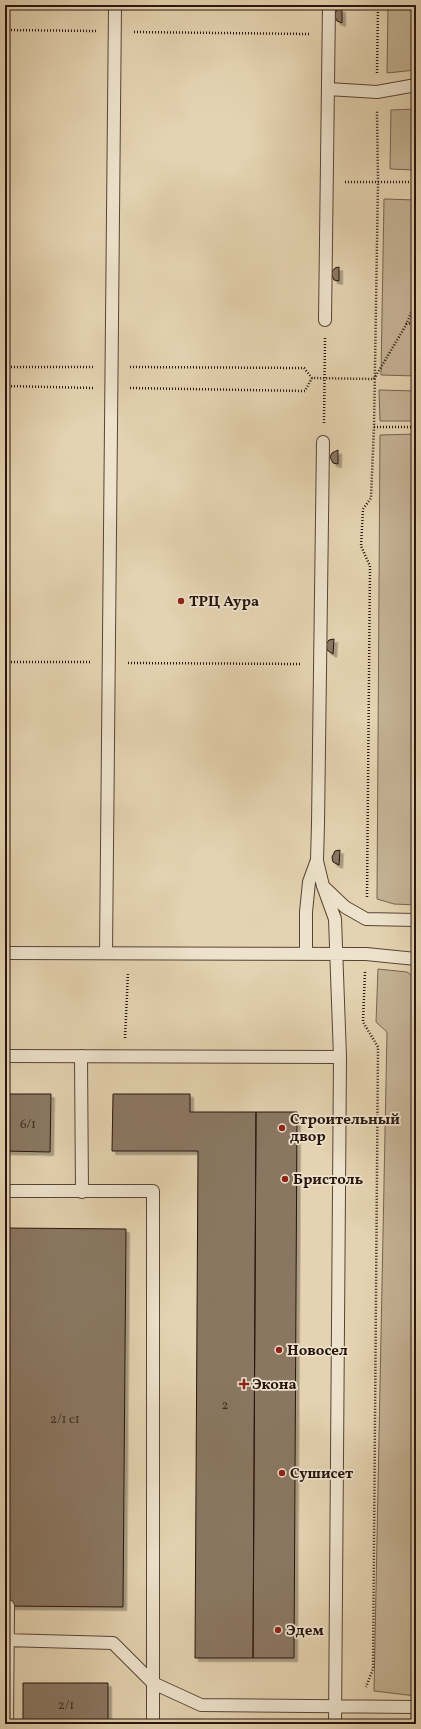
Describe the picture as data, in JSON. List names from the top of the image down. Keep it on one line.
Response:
{"places":{"other":["ТРЦ Аура","Строительный двор","Бристоль","Новосел","Сушисет","Эдем"],"health":["Экона"]},"house_numbers":["6/1","2","2/1 с1","2/1"]}
